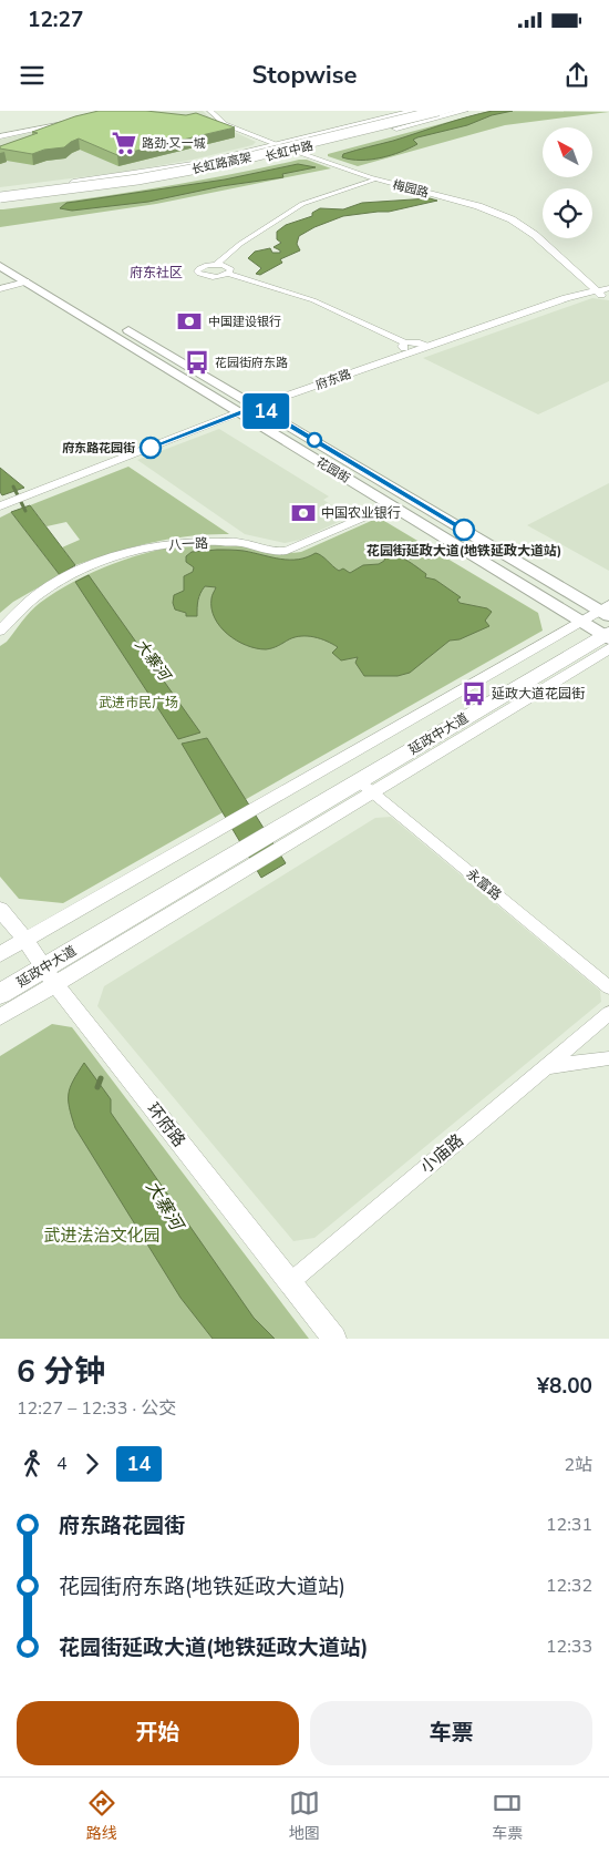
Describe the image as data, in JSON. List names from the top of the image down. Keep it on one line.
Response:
{"streets":{"highway":["长虹路高架"],"main road":["长虹中路","花园街","延政中大道"],"street":["梅园路","府东路","八一路","永富路","环府路","小庙路"]},"crossings":[["长虹中路","长虹路高架"],["长虹中路","梅园路"],["梅园路","府东路"],["府东路","花园街"],["花园街","八一路"],["花园街","延政中大道"],["延政中大道","永富路"],["延政中大道","环府路"],["环府路","小庙路"]],"districts":["府东社区"],"water":["大寨河"],"parks":["武进市民广场","武进法治文化园"],"places":{"supermarket":["路劲·又一城"],"bank":["中国建设银行","中国农业银行"],"bus stop":["花园街府东路","延政大道花园街"],"other":["府东路花园街","花园街延政大道(地铁延政大道站)"]},"lines":["bus line 14"],"north":"top left","page":{"status":"12:27","header":"Stopwise","on_map":"14","heading":["6 分钟","12:27 – 12:33 · 公交","¥8.00"],"legs":["4","14","2站"],"list":[{"name":"府东路花园街","value":"12:31"},{"name":"花园街府东路(地铁延政大道站)","value":"12:32"},{"name":"花园街延政大道(地铁延政大道站)","value":"12:33"}],"buttons":["开始","车票"],"tabs":["路线","地图","车票"]}}
